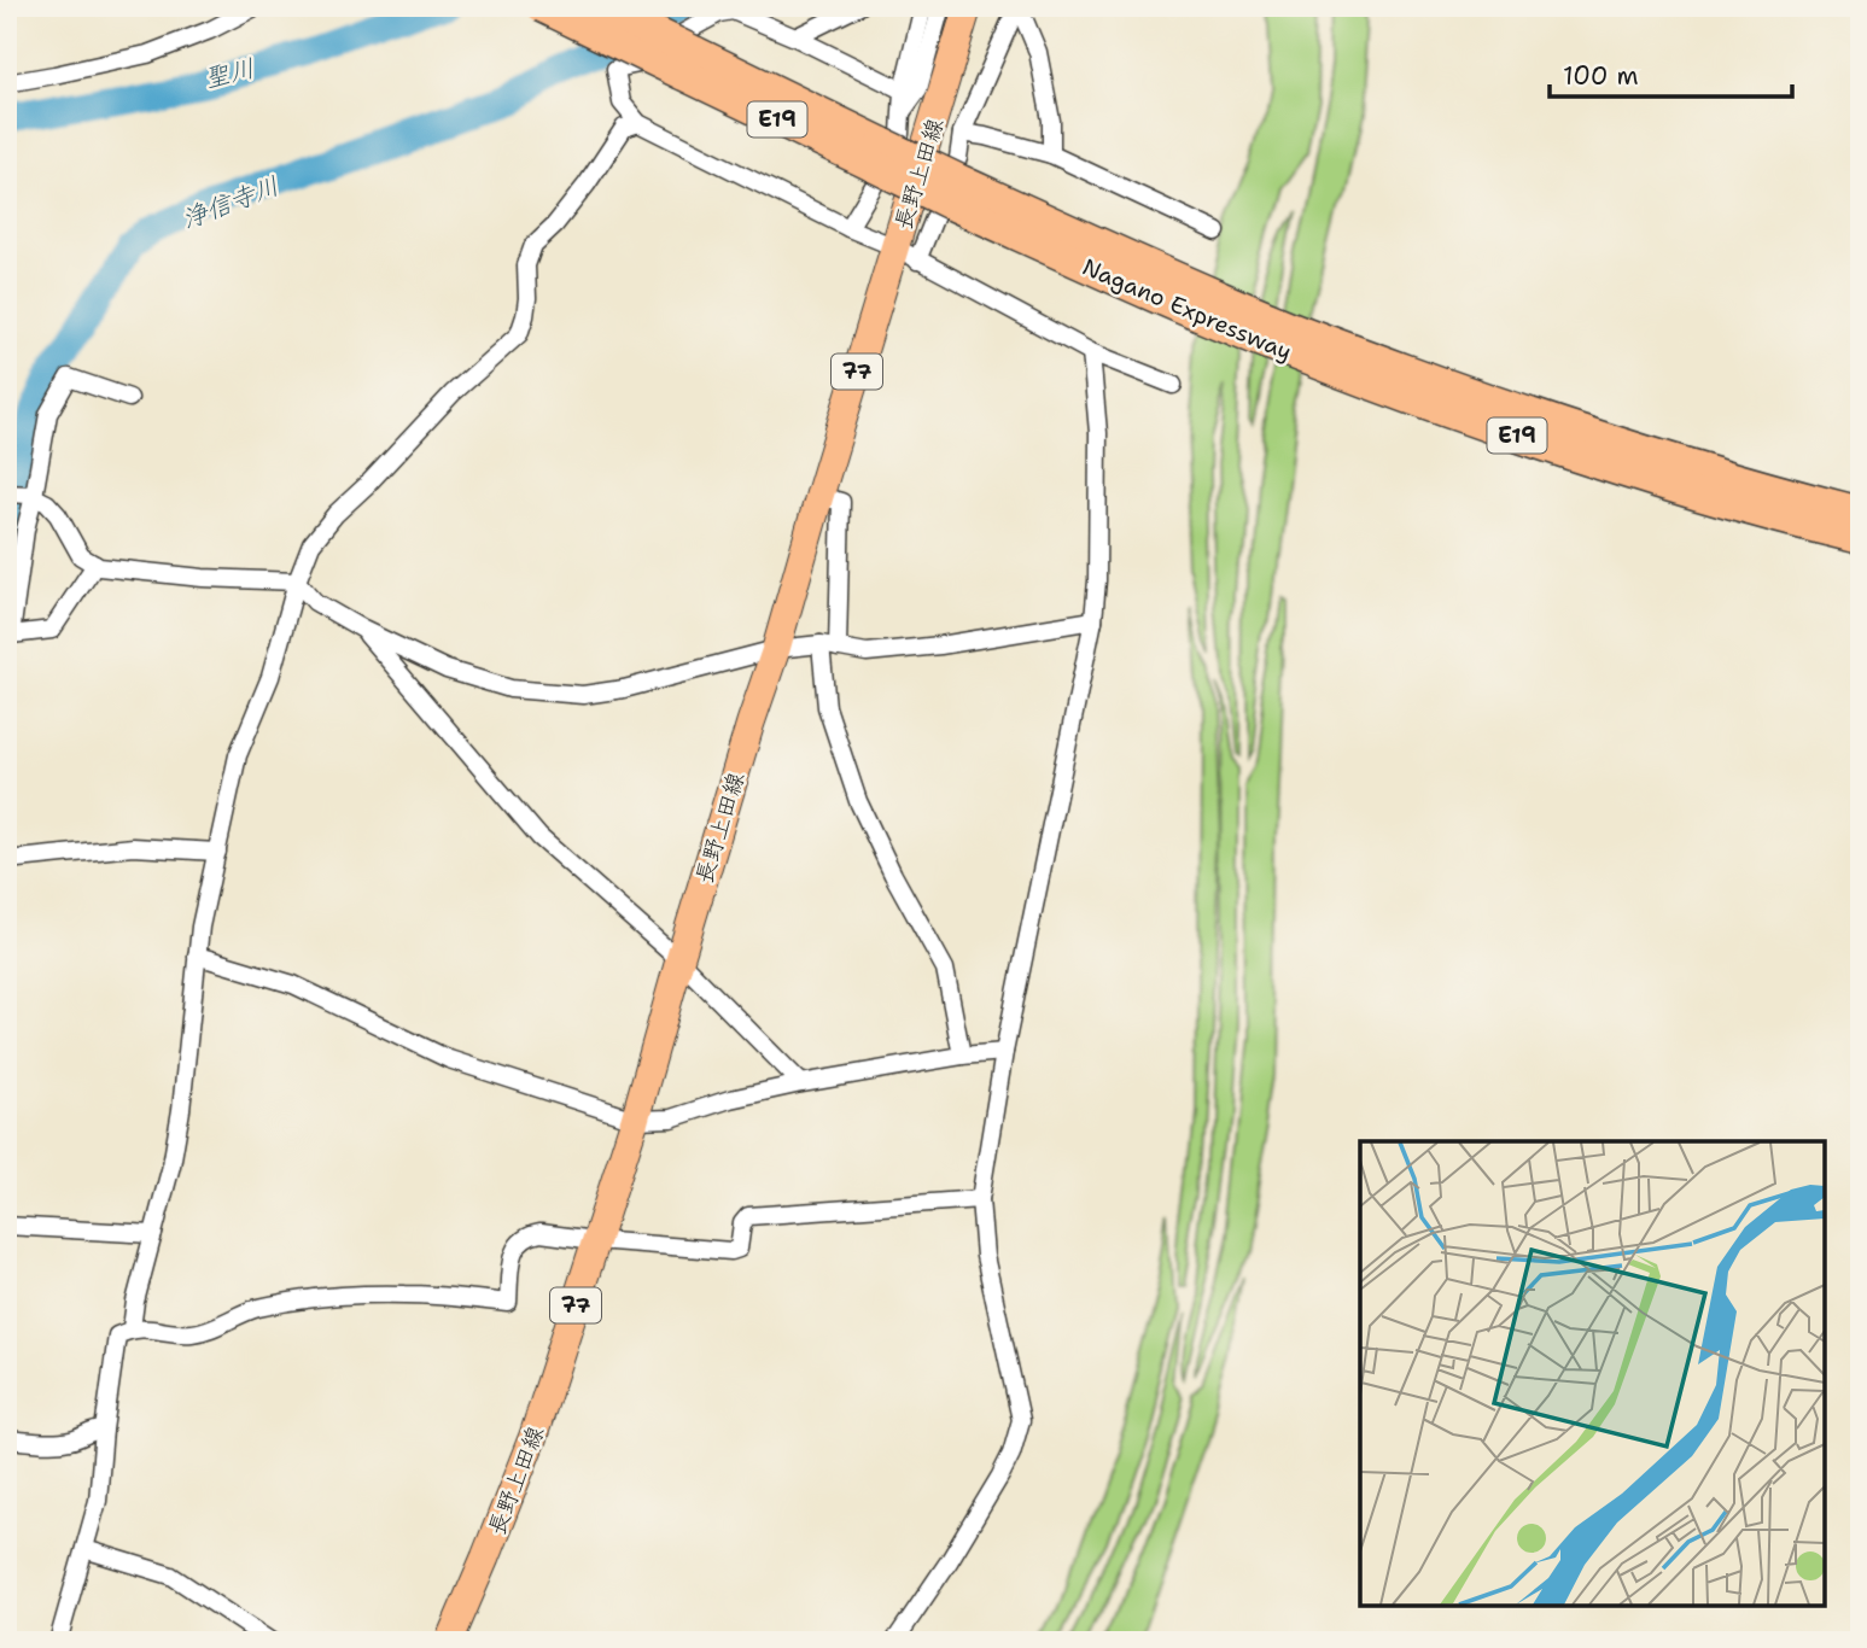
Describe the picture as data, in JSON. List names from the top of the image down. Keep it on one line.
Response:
{"streets":{"highway":["E19","Nagano Expressway"],"main road":["長野上田線","77"]},"water":["聖川","浄信寺川"],"scale_bar":"100 m"}
